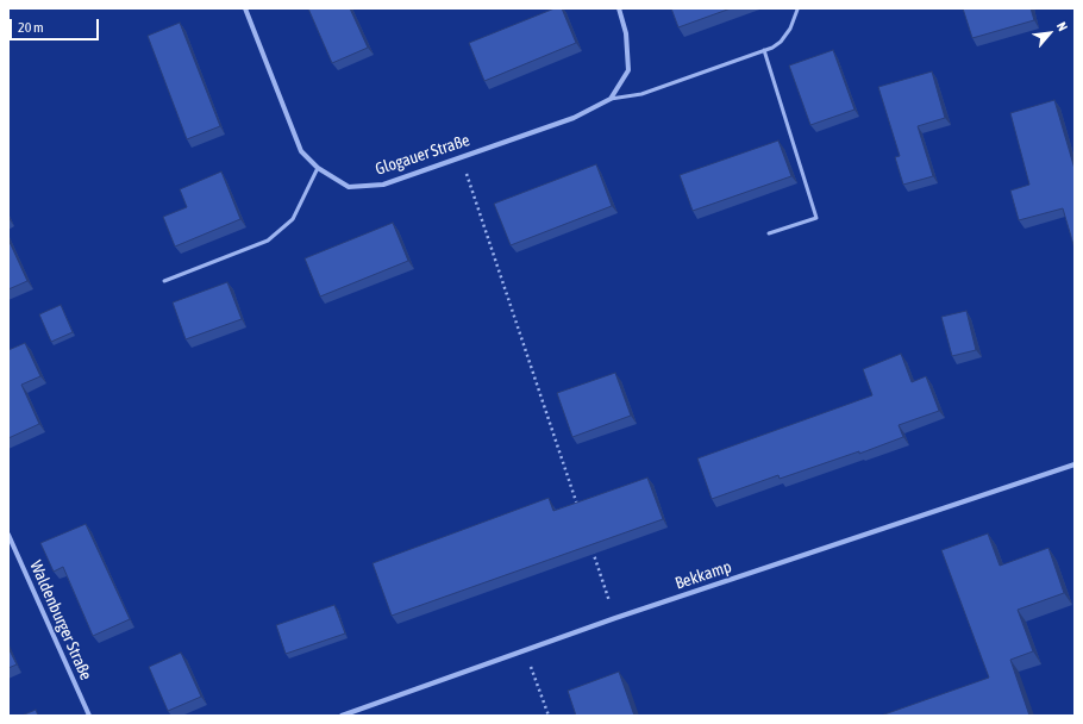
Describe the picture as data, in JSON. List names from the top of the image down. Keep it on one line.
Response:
{"streets":{"street":["Glogauer Straße","Bekkamp","Waldenburger Straße"]},"scale_bar":"20 m","north":"top right"}
